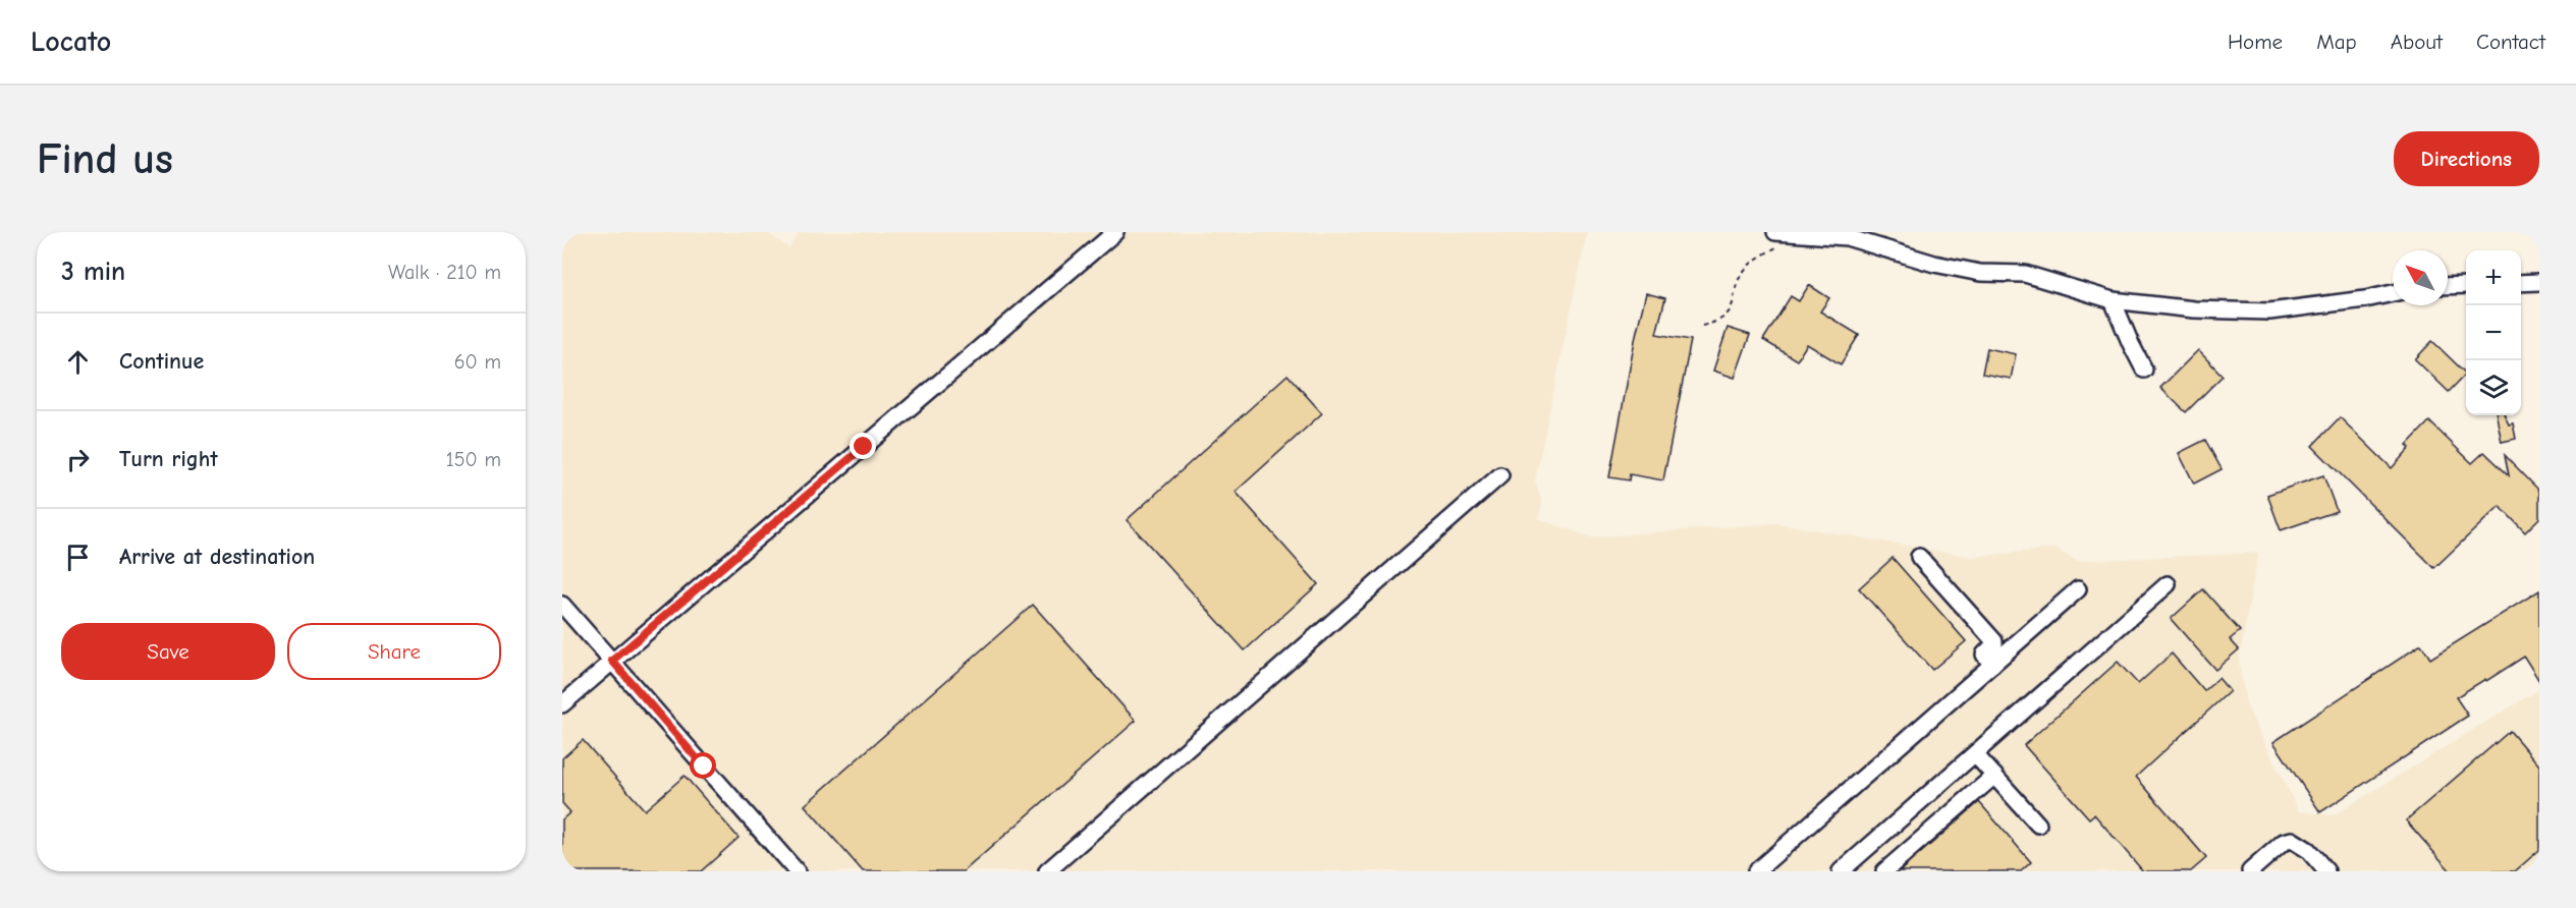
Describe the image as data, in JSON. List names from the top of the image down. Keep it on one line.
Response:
{"north":"top left","page":{"header":"Locato","nav":["Home","Map","About","Contact"],"buttons":["Directions",["Save","Share"]],"title":"Find us","heading":["3 min","Walk · 210 m"],"map_buttons":["+","−"],"list":[["Continue","60 m"],["Turn right","150 m"],"Arrive at destination"]}}
